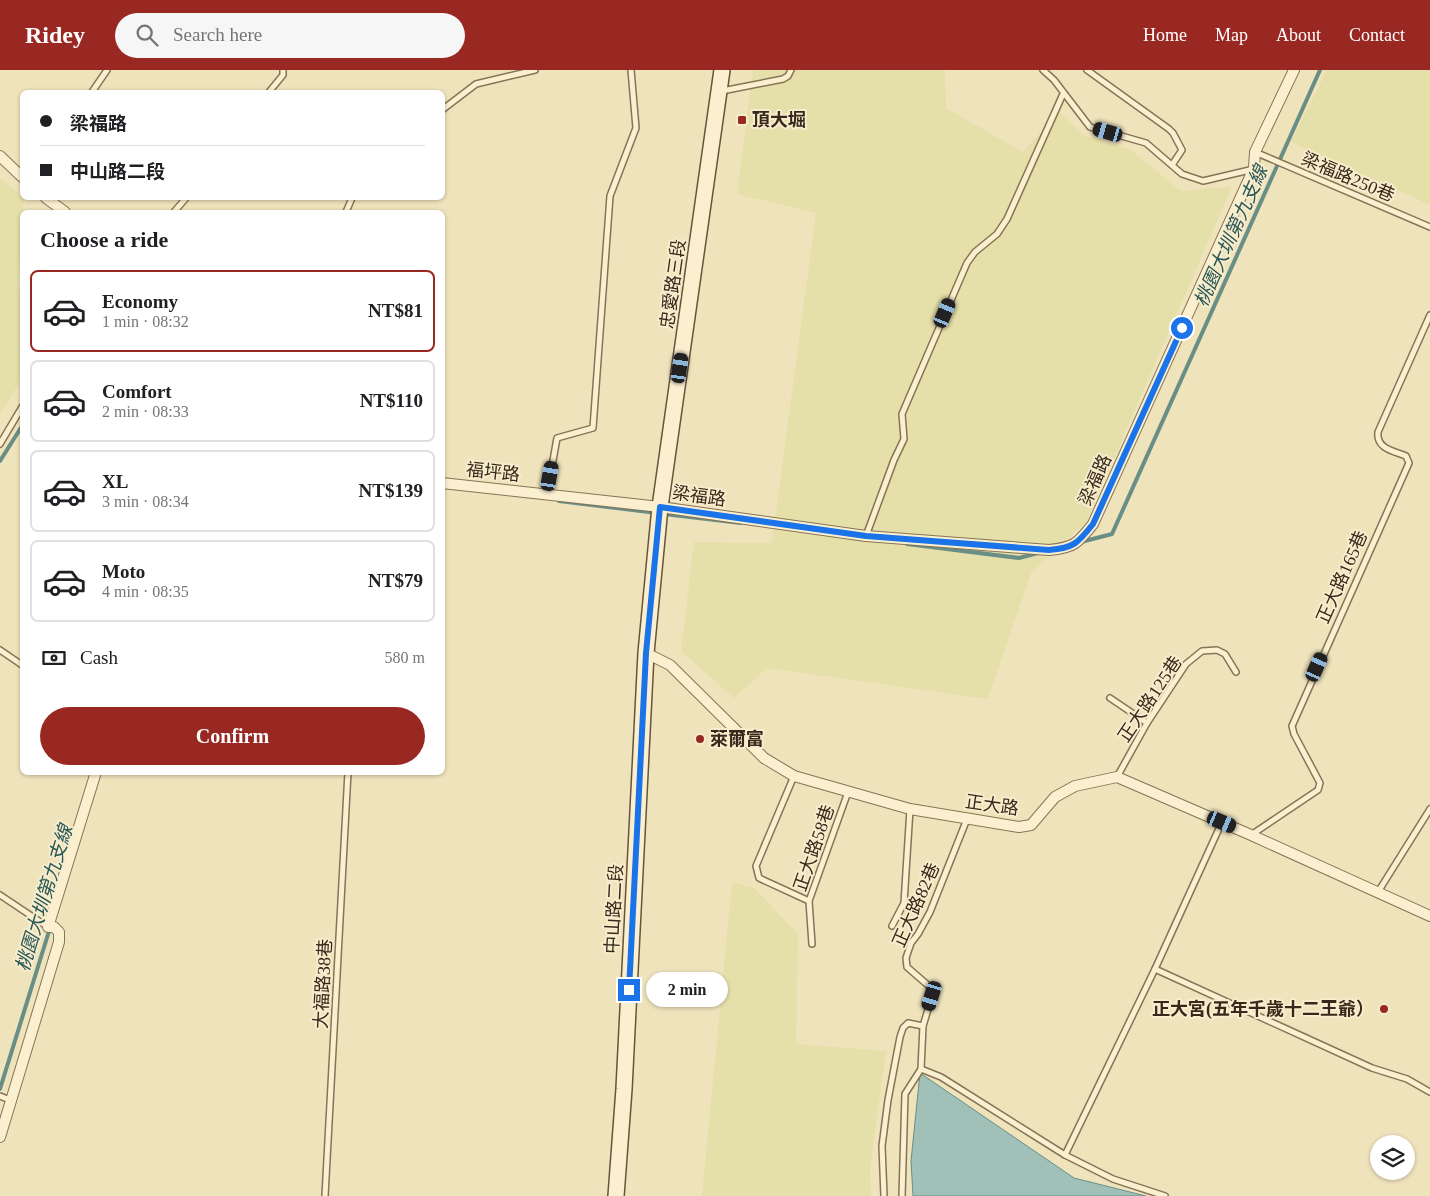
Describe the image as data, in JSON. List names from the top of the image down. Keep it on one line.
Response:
{"streets":{"main road":["忠愛路三段","中山路二段"],"street":["福坪路","梁福路","正大路"],"lane":["梁福路250巷","正大路165巷","正大路125巷","正大路58巷","正大路82巷","大福路38巷"]},"crossings":[["梁福路250巷","梁福路"],["忠愛路三段","福坪路"],["忠愛路三段","梁福路"],["忠愛路三段","正大路"],["忠愛路三段","中山路二段"],["福坪路","梁福路"],["正大路125巷","正大路"],["正大路","正大路58巷"],["正大路","正大路82巷"],["正大路","中山路二段"]],"water":["桃園大圳第九支線"],"places":{"transit":["頂大堀"],"other":["萊爾富","正大宮(五年千歲十二王爺）"]},"page":{"header":"Ridey","search":"Search here","nav":["Home","Map","About","Contact"],"banner":["梁福路","中山路二段"],"heading":"Choose a ride","list":[{"name":"Economy","note":"1 min · 08:32","value":"NT$81"},{"name":"Comfort","note":"2 min · 08:33","value":"NT$110"},{"name":"XL","note":"3 min · 08:34","value":"NT$139"},{"name":"Moto","note":"4 min · 08:35","value":"NT$79"}],"pay":["Cash","580 m"],"buttons":"Confirm","bubble":"2 min"}}
